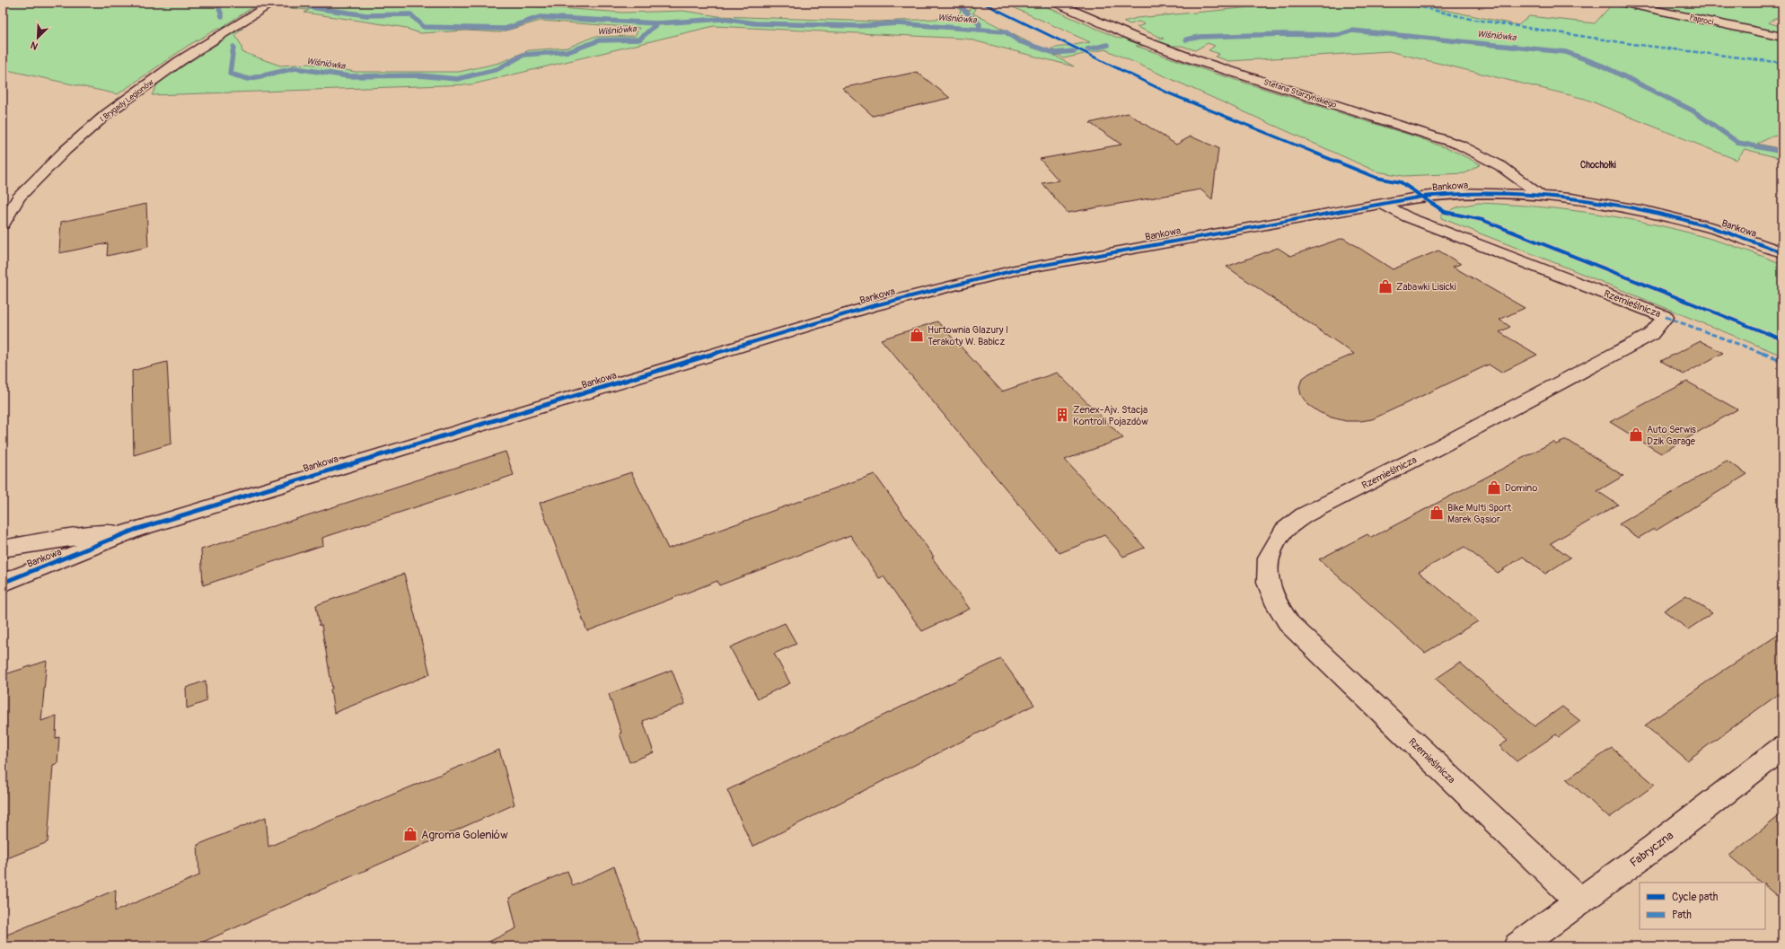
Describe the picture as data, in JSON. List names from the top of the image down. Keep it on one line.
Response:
{"streets":{"street":["Paproci","Stefana Starzyńskiego","I Brygady Legionów","Bankowa","Rzemieślnicza","Fabryczna"]},"crossings":[["Stefana Starzyńskiego","Bankowa"],["Bankowa","Rzemieślnicza"],["Rzemieślnicza","Fabryczna"]],"districts":["Chochołki"],"water":["Wiśniówka"],"places":{"shop":["Zabawki Lisicki","Hurtownia Glazury I Terakoty W. Babicz","Auto Serwis Dzik Garage","Domino","Bike Multi Sport Marek Gąsior","Agroma Goleniów"],"building":["Zenex-Ajv. Stacja Kontroli Pojazdów"]},"legend":["Cycle path","Path"],"north":"bottom left"}
